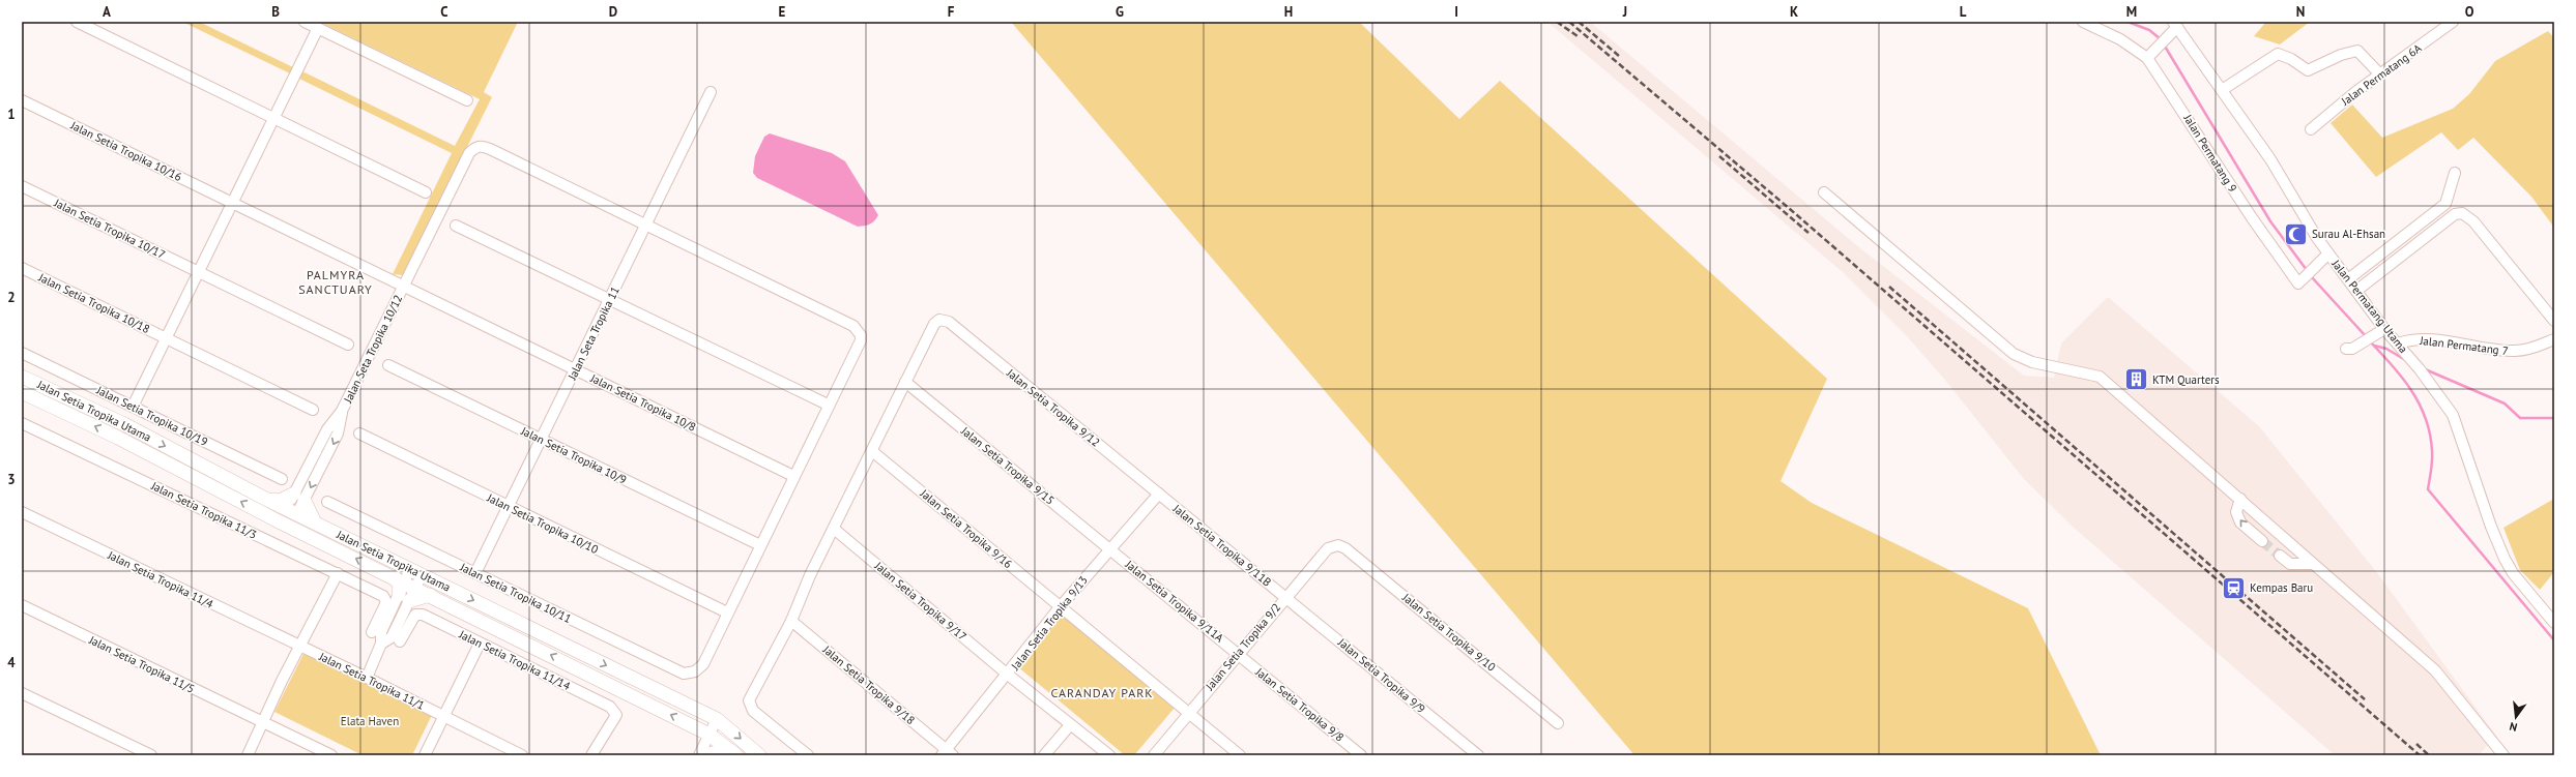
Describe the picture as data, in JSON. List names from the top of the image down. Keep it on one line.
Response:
{"streets":{"main road":["Jalan Setia Tropika Utama"],"street":["Jalan Permatang 6A","Jalan Setia Tropika 10/16","Jalan Permatang 9","Jalan Setia Tropika 10/17","Jalan Setia Tropika 10/18","Jalan Permatang Utama","Jalan Seta Tropika 11","Jalan Permatang 7","Jalan Seta Tropika 10/12","Jalan Setia Tropika 10/8","Jalan Setia Tropika 9/12","Jalan Setia Tropika 10/19","Jalan Setia Tropika 10/9","Jalan Setia Tropika 9/15","Jalan Setia Tropika 11/3","Jalan Setia Tropika 10/10","Jalan Setia Tropika 9/16","Jalan Setia Tropika 9/11B","Jalan Setia Tropika 11/4","Jalan Setia Tropika 10/11","Jalan Setia Tropika 9/17","Jalan Setia Tropika 9/11A","Jalan Setia Tropika 9/13","Jalan Setia Tropika 9/10","Jalan Setia Tropika 9/2","Jalan Setia Tropika 11/14","Jalan Setia Tropika 11/5","Jalan Setia Tropika 9/9","Jalan Setia Tropika 11/1","Jalan Setia Tropika 9/18","Jalan Setia Tropika 9/8"]},"crossings":[["Jalan Setia Tropika 10/16","Jalan Seta Tropika 10/12"],["Jalan Setia Tropika 10/16","Jalan Setia Tropika 10/8"],["Jalan Permatang 9","Jalan Permatang Utama"],["Jalan Permatang Utama","Jalan Permatang 7"],["Jalan Seta Tropika 11","Jalan Seta Tropika 10/12"],["Jalan Seta Tropika 11","Jalan Setia Tropika 10/8"],["Jalan Seta Tropika 11","Jalan Setia Tropika 10/9"],["Jalan Seta Tropika 11","Jalan Setia Tropika 10/10"],["Jalan Seta Tropika 11","Jalan Setia Tropika 10/11"],["Jalan Seta Tropika 10/12","Jalan Setia Tropika 10/8"],["Jalan Seta Tropika 10/12","Jalan Setia Tropika Utama"],["Jalan Setia Tropika 9/12","Jalan Setia Tropika 9/15"],["Jalan Setia Tropika 9/12","Jalan Setia Tropika 9/11B"],["Jalan Setia Tropika 9/12","Jalan Setia Tropika 9/13"],["Jalan Setia Tropika 9/15","Jalan Setia Tropika 9/11A"],["Jalan Setia Tropika 9/15","Jalan Setia Tropika 9/13"],["Jalan Setia Tropika 10/10","Jalan Setia Tropika 10/11"],["Jalan Setia Tropika 9/16","Jalan Setia Tropika 9/13"],["Jalan Setia Tropika 9/16","Jalan Setia Tropika 9/2"],["Jalan Setia Tropika 9/11B","Jalan Setia Tropika 9/13"],["Jalan Setia Tropika 9/11B","Jalan Setia Tropika 9/2"],["Jalan Setia Tropika 9/11B","Jalan Setia Tropika 9/9"],["Jalan Setia Tropika 11/4","Jalan Setia Tropika 11/1"],["Jalan Setia Tropika 9/17","Jalan Setia Tropika 9/13"],["Jalan Setia Tropika 9/11A","Jalan Setia Tropika 9/13"],["Jalan Setia Tropika 9/11A","Jalan Setia Tropika 9/2"],["Jalan Setia Tropika 9/11A","Jalan Setia Tropika 9/8"],["Jalan Setia Tropika 9/13","Jalan Setia Tropika 9/18"],["Jalan Setia Tropika 9/10","Jalan Setia Tropika 9/2"],["Jalan Setia Tropika 9/2","Jalan Setia Tropika 9/9"],["Jalan Setia Tropika 9/2","Jalan Setia Tropika 9/8"]],"districts":["PALMYRA SANCTUARY","CARANDAY PARK"],"parks":["Elata Haven"],"places":{"mosque":["Surau Al-Ehsan"],"building":["KTM Quarters"],"station":["Kempas Baru"]},"north":"bottom","grid":{"columns":["A","B","C","D","E","F","G","H","I","J","K","L","M","N","O"],"rows":["1","2","3","4"]}}
